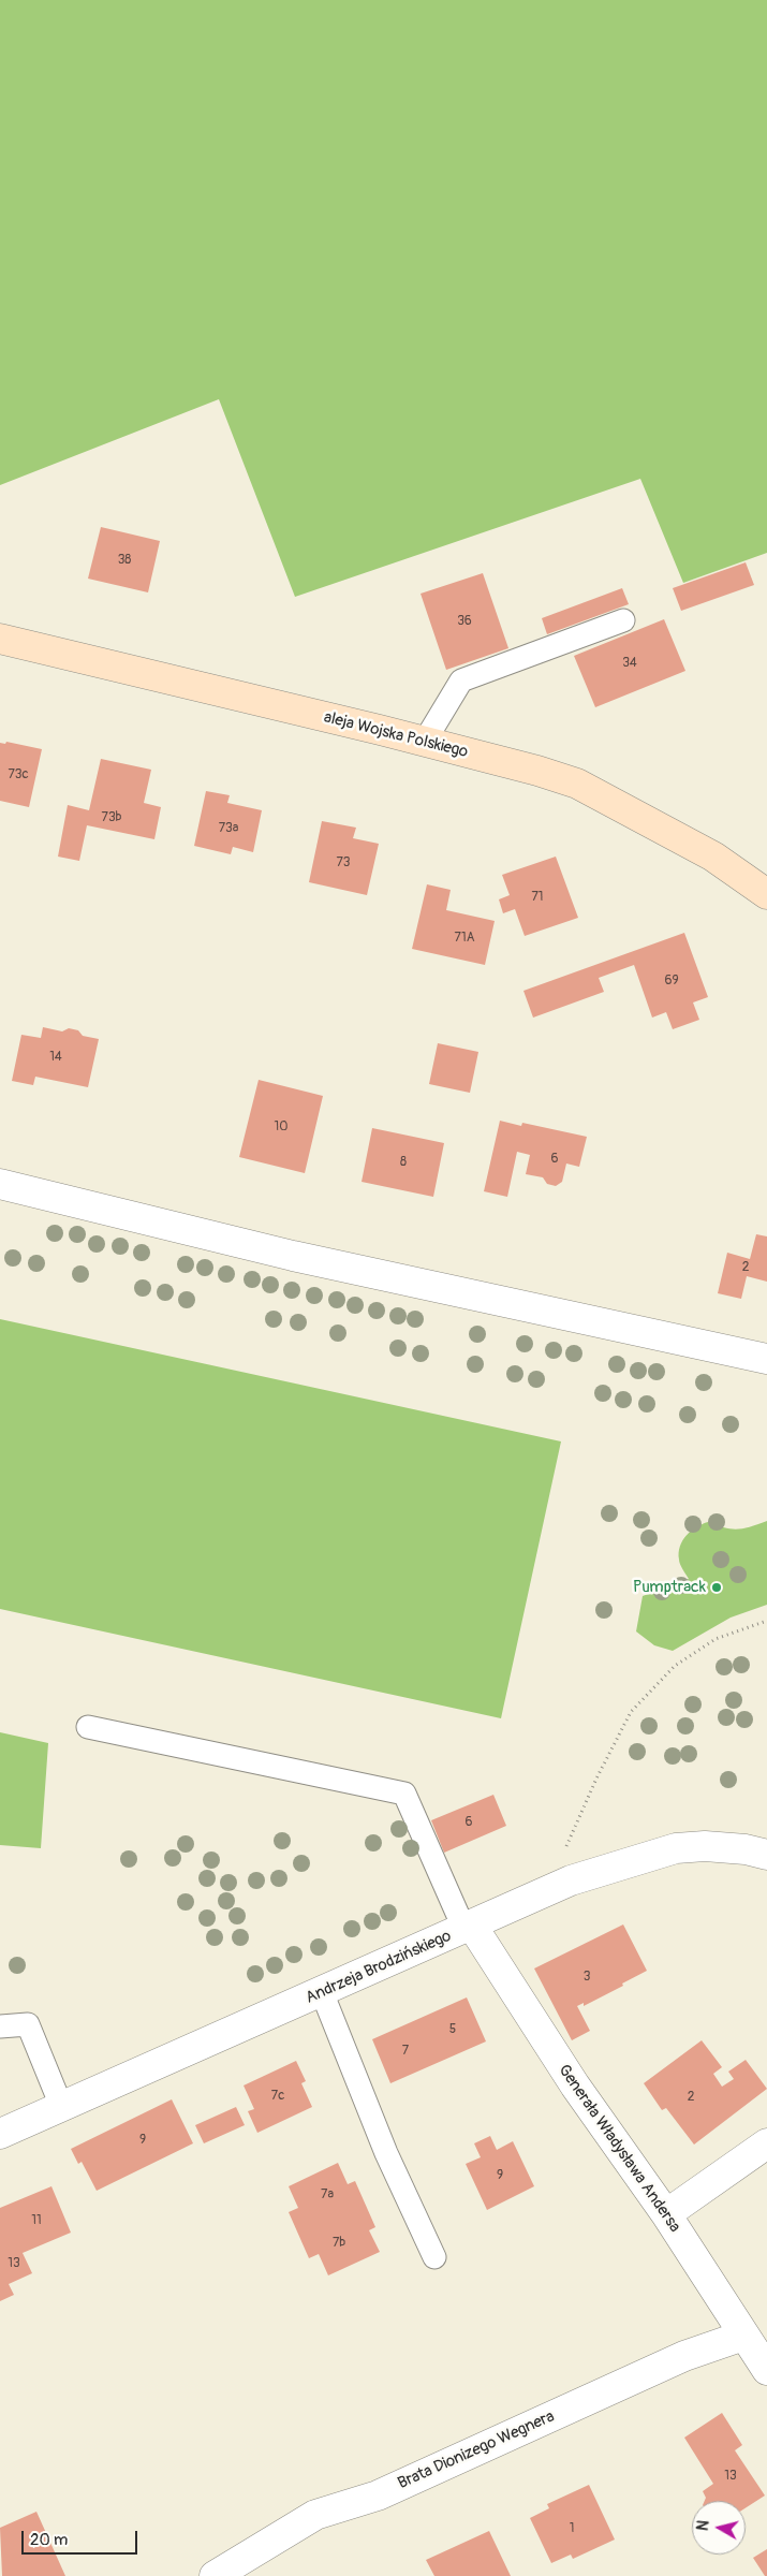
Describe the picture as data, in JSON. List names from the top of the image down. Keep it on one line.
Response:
{"streets":{"street":["aleja Wojska Polskiego","Andrzeja Brodzińskiego","Generała Władysława Andersa","Brata Dionizego Wegnera"]},"crossings":[["Andrzeja Brodzińskiego","Generała Władysława Andersa"],["Generała Władysława Andersa","Brata Dionizego Wegnera"]],"places":["Pumptrack"],"house_numbers":["38","36","34","73c","73b","73a","73","71","71A","69","14","10","6","8","2","6","3","5","7","7c","2","9","9","7a","11","7b","13","13","1"],"scale_bar":"20 m","north":"left"}
